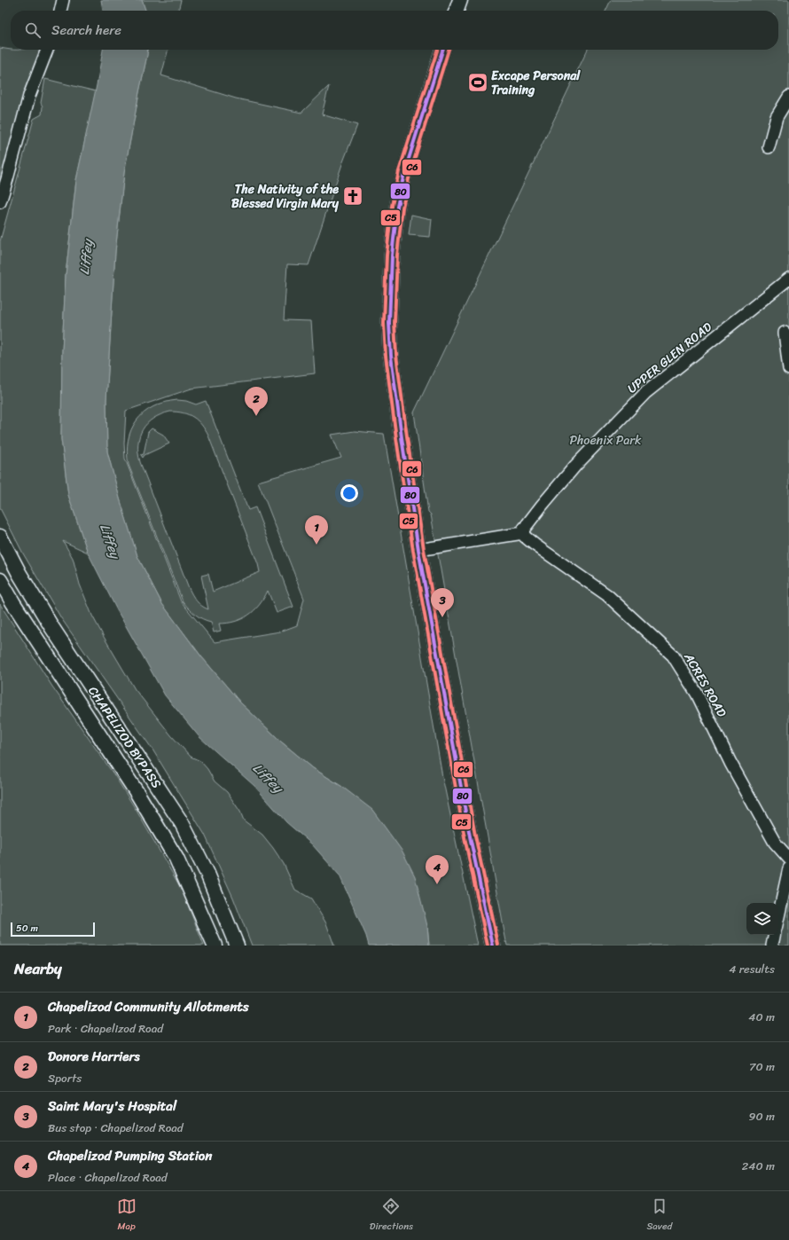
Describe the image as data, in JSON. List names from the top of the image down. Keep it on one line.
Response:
{"streets":{"main road":["CHAPELIZOD BYPASS"],"street":["UPPER GLEN ROAD","ACRES ROAD"]},"crossings":[["UPPER GLEN ROAD","ACRES ROAD"]],"water":["Liffey"],"parks":["Phoenix Park"],"places":{"sports":["Excape Personal Training"],"church":["The Nativity of the Blessed Virgin Mary"]},"lines":["transit line 80","transit line C5","transit line C6"],"scale_bar":"50 m","page":{"search":"Search here","pins":["2","1","3","4"],"scale":"50 m","heading":["Nearby","4 results"],"list":[{"mark":"1","name":"Chapelizod Community Allotments","note":"Park · Chapelizod Road","value":"40 m"},{"mark":"2","name":"Donore Harriers","note":"Sports","value":"70 m"},{"mark":"3","name":"Saint Mary's Hospital","note":"Bus stop · Chapelizod Road","value":"90 m"},{"mark":"4","name":"Chapelizod Pumping Station","note":"Place · Chapelizod Road","value":"240 m"}],"nav":["Map","Directions","Saved"]}}
